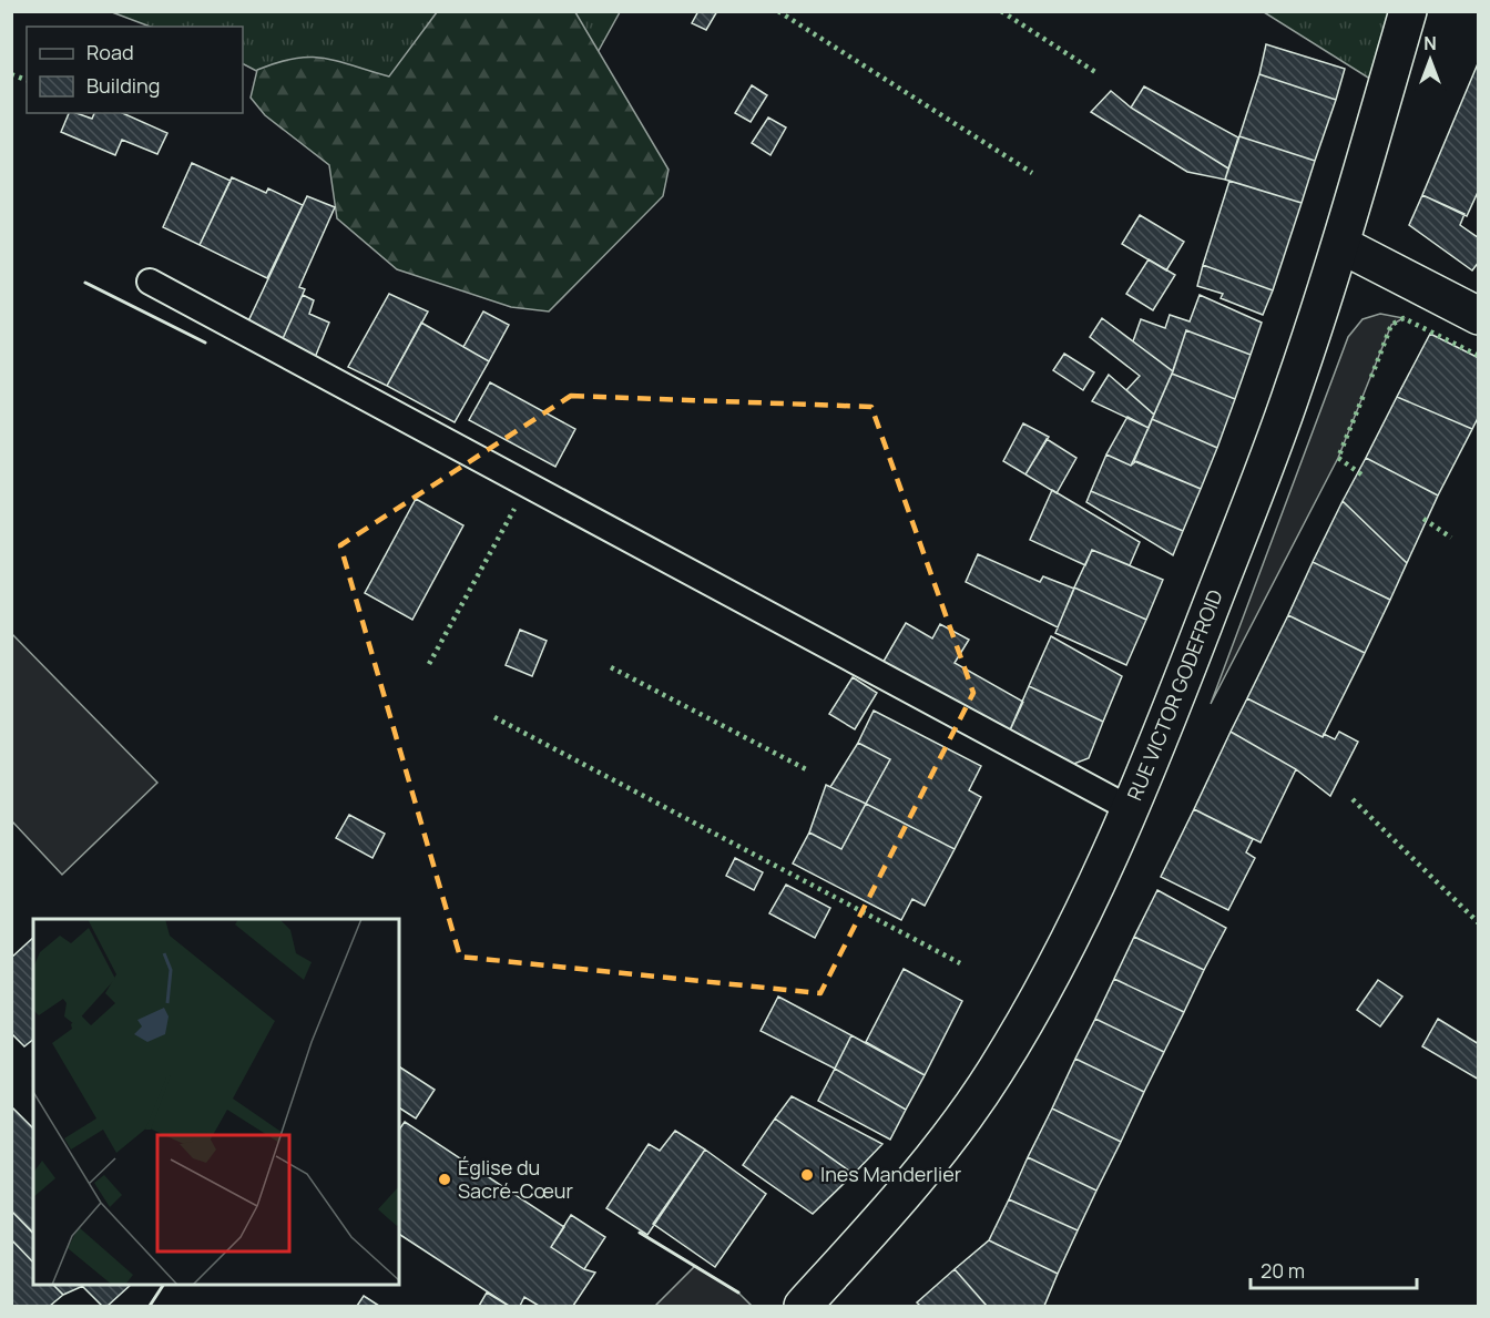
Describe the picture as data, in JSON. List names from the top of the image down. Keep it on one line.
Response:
{"streets":{"street":["RUE VICTOR GODEFROID"]},"places":["Ines Manderlier","Église du Sacré-Cœur"],"legend":["Road","Building"],"scale_bar":"20 m","north":"top"}
